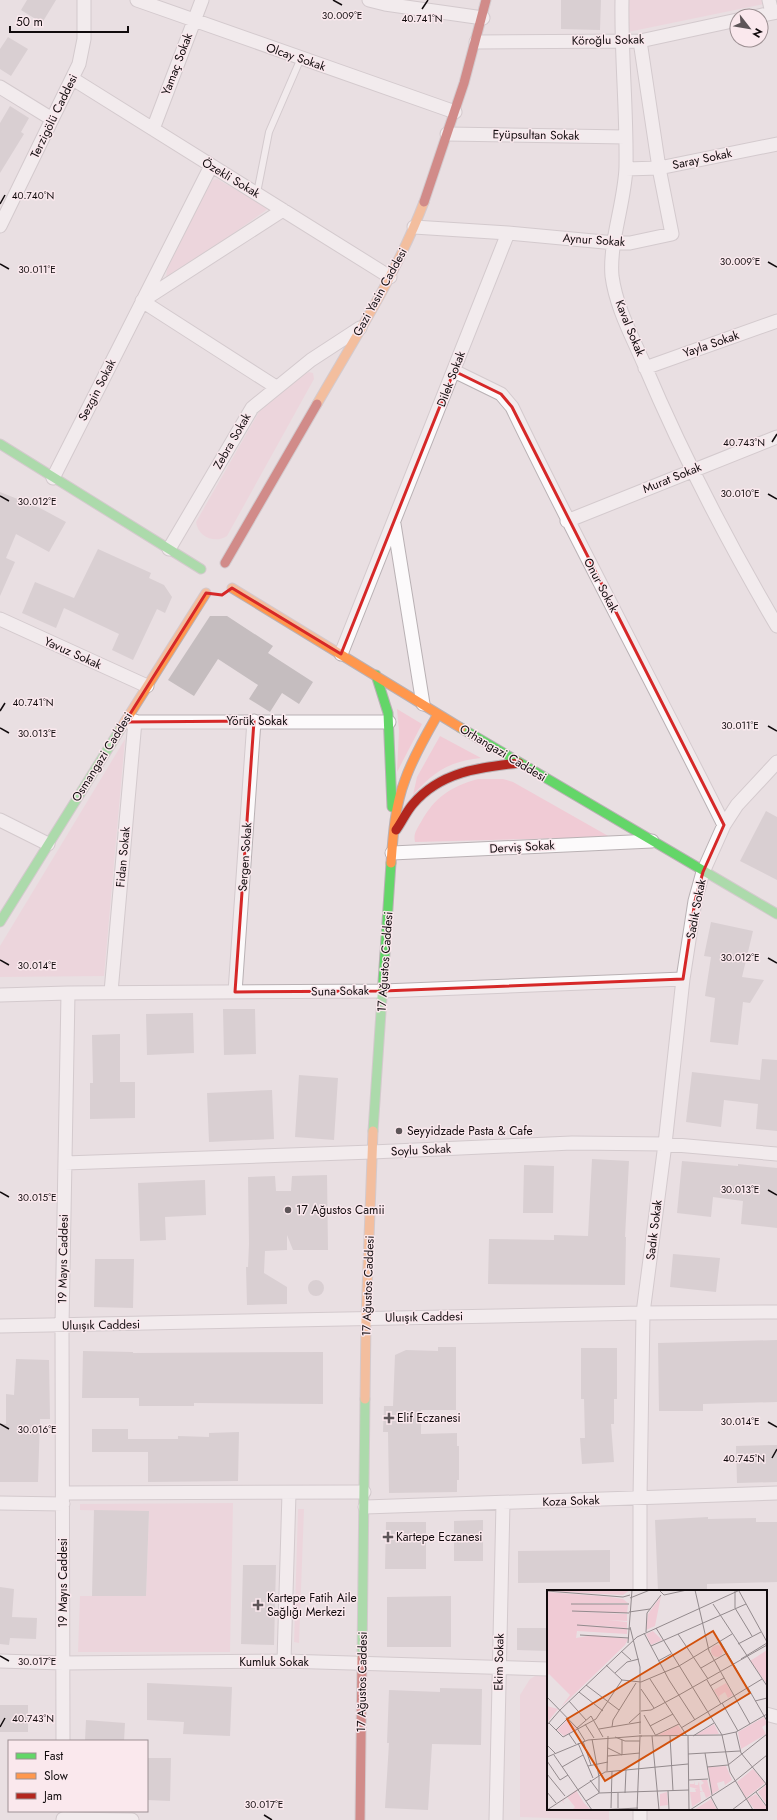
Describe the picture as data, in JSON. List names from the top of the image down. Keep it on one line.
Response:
{"streets":{"street":["Köroğlu Sokak","Olcay Sokak","Yamaç Sokak","Terzigölü Caddesi","Eyüpsultan Sokak","Saray Sokak","Özekli Sokak","Aynur Sokak","Gazi Yasin Caddesi","Kaval Sokak","Yayla Sokak","Dilek Sokak","Sezgin Sokak","Zebra Sokak","Murat Sokak","Onur Sokak","Yavuz Sokak","Yörük Sokak","Orhangazi Caddesi","Osmangazi Caddesi","Derviş Sokak","Fidan Sokak","Sergen Sokak","Sadık Sokak","17 Ağustos Caddesi","Suna Sokak","Soylu Sokak","19 Mayıs Caddesi","Uluışık Caddesi","Koza Sokak","Kumluk Sokak","Ekim Sokak"]},"crossings":[["Köroğlu Sokak","Aynur Sokak"],["Köroğlu Sokak","Gazi Yasin Caddesi"],["Köroğlu Sokak","Kaval Sokak"],["Olcay Sokak","Yamaç Sokak"],["Olcay Sokak","Gazi Yasin Caddesi"],["Yamaç Sokak","Özekli Sokak"],["Terzigölü Caddesi","Özekli Sokak"],["Eyüpsultan Sokak","Gazi Yasin Caddesi"],["Eyüpsultan Sokak","Kaval Sokak"],["Saray Sokak","Aynur Sokak"],["Saray Sokak","Kaval Sokak"],["Özekli Sokak","Gazi Yasin Caddesi"],["Özekli Sokak","Sezgin Sokak"],["Aynur Sokak","Gazi Yasin Caddesi"],["Aynur Sokak","Kaval Sokak"],["Aynur Sokak","Dilek Sokak"],["Gazi Yasin Caddesi","Zebra Sokak"],["Gazi Yasin Caddesi","Orhangazi Caddesi"],["Gazi Yasin Caddesi","Osmangazi Caddesi"],["Kaval Sokak","Yayla Sokak"],["Kaval Sokak","Murat Sokak"],["Dilek Sokak","Onur Sokak"],["Dilek Sokak","Orhangazi Caddesi"],["Murat Sokak","Onur Sokak"],["Onur Sokak","Sadık Sokak"],["Yavuz Sokak","Osmangazi Caddesi"],["Yörük Sokak","Osmangazi Caddesi"],["Yörük Sokak","Fidan Sokak"],["Yörük Sokak","Sergen Sokak"],["Orhangazi Caddesi","Osmangazi Caddesi"],["Orhangazi Caddesi","Derviş Sokak"],["Orhangazi Caddesi","Sadık Sokak"],["Orhangazi Caddesi","17 Ağustos Caddesi"],["Osmangazi Caddesi","Fidan Sokak"],["Derviş Sokak","17 Ağustos Caddesi"],["Fidan Sokak","Suna Sokak"],["Sergen Sokak","Suna Sokak"],["Sadık Sokak","Suna Sokak"],["Sadık Sokak","Soylu Sokak"],["Sadık Sokak","Uluışık Caddesi"],["Sadık Sokak","Koza Sokak"],["17 Ağustos Caddesi","Suna Sokak"],["17 Ağustos Caddesi","Soylu Sokak"],["17 Ağustos Caddesi","Uluışık Caddesi"],["17 Ağustos Caddesi","Koza Sokak"],["17 Ağustos Caddesi","Kumluk Sokak"],["Suna Sokak","19 Mayıs Caddesi"],["Soylu Sokak","19 Mayıs Caddesi"],["19 Mayıs Caddesi","Uluışık Caddesi"],["19 Mayıs Caddesi","Kumluk Sokak"],["Koza Sokak","Ekim Sokak"],["Kumluk Sokak","Ekim Sokak"]],"places":{"other":["Seyyidzade Pasta & Cafe","17 Ağustos Camii"],"health":["Elif Eczanesi","Kartepe Eczanesi","Kartepe Fatih Aile Sağlığı Merkezi"]},"legend":["Fast","Slow","Jam"],"scale_bar":"50 m","north":"bottom right","coordinates":["30.009°E","40.741°N","40.740°N","30.011°E","40.743°N","30.010°E","30.012°E","30.013°E","30.014°E","30.015°E","30.016°E","40.745°N","30.017°E"]}
